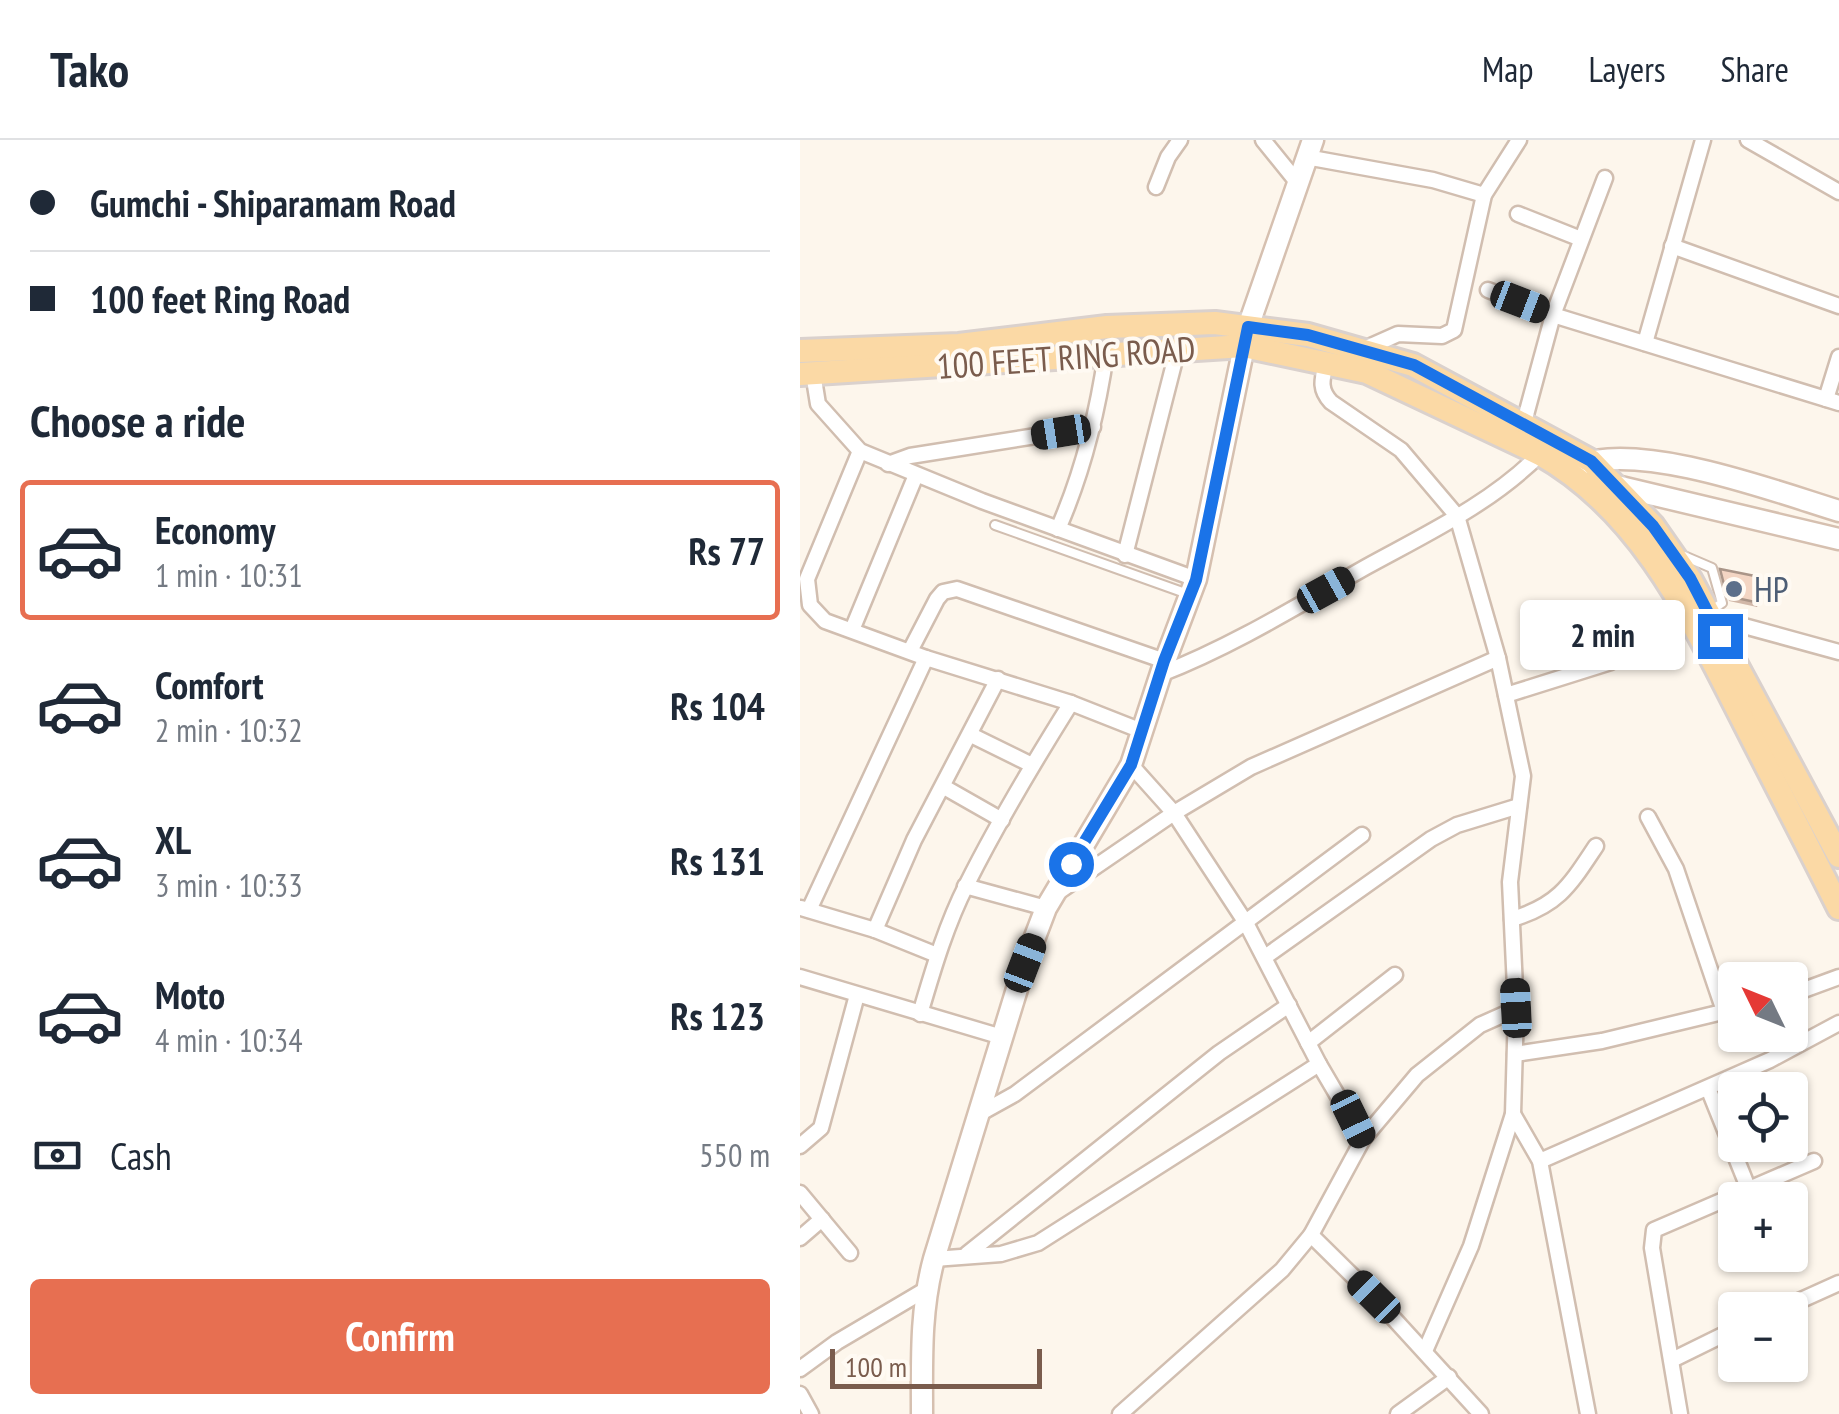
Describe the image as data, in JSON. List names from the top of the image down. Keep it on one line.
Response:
{"streets":{"main road":["100 FEET RING ROAD"]},"places":["HP"],"scale_bar":"100 m","north":"top left","page":{"header":"Tako","nav":["Map","Layers","Share"],"banner":["Gumchi - Shiparamam Road","100 feet Ring Road"],"heading":"Choose a ride","list":[{"name":"Economy","note":"1 min · 10:31","value":"Rs 77"},{"name":"Comfort","note":"2 min · 10:32","value":"Rs 104"},{"name":"XL","note":"3 min · 10:33","value":"Rs 131"},{"name":"Moto","note":"4 min · 10:34","value":"Rs 123"}],"bubble":"2 min","map_buttons":["+","−"],"pay":["Cash","550 m"],"buttons":"Confirm","scale":"100 m"}}
